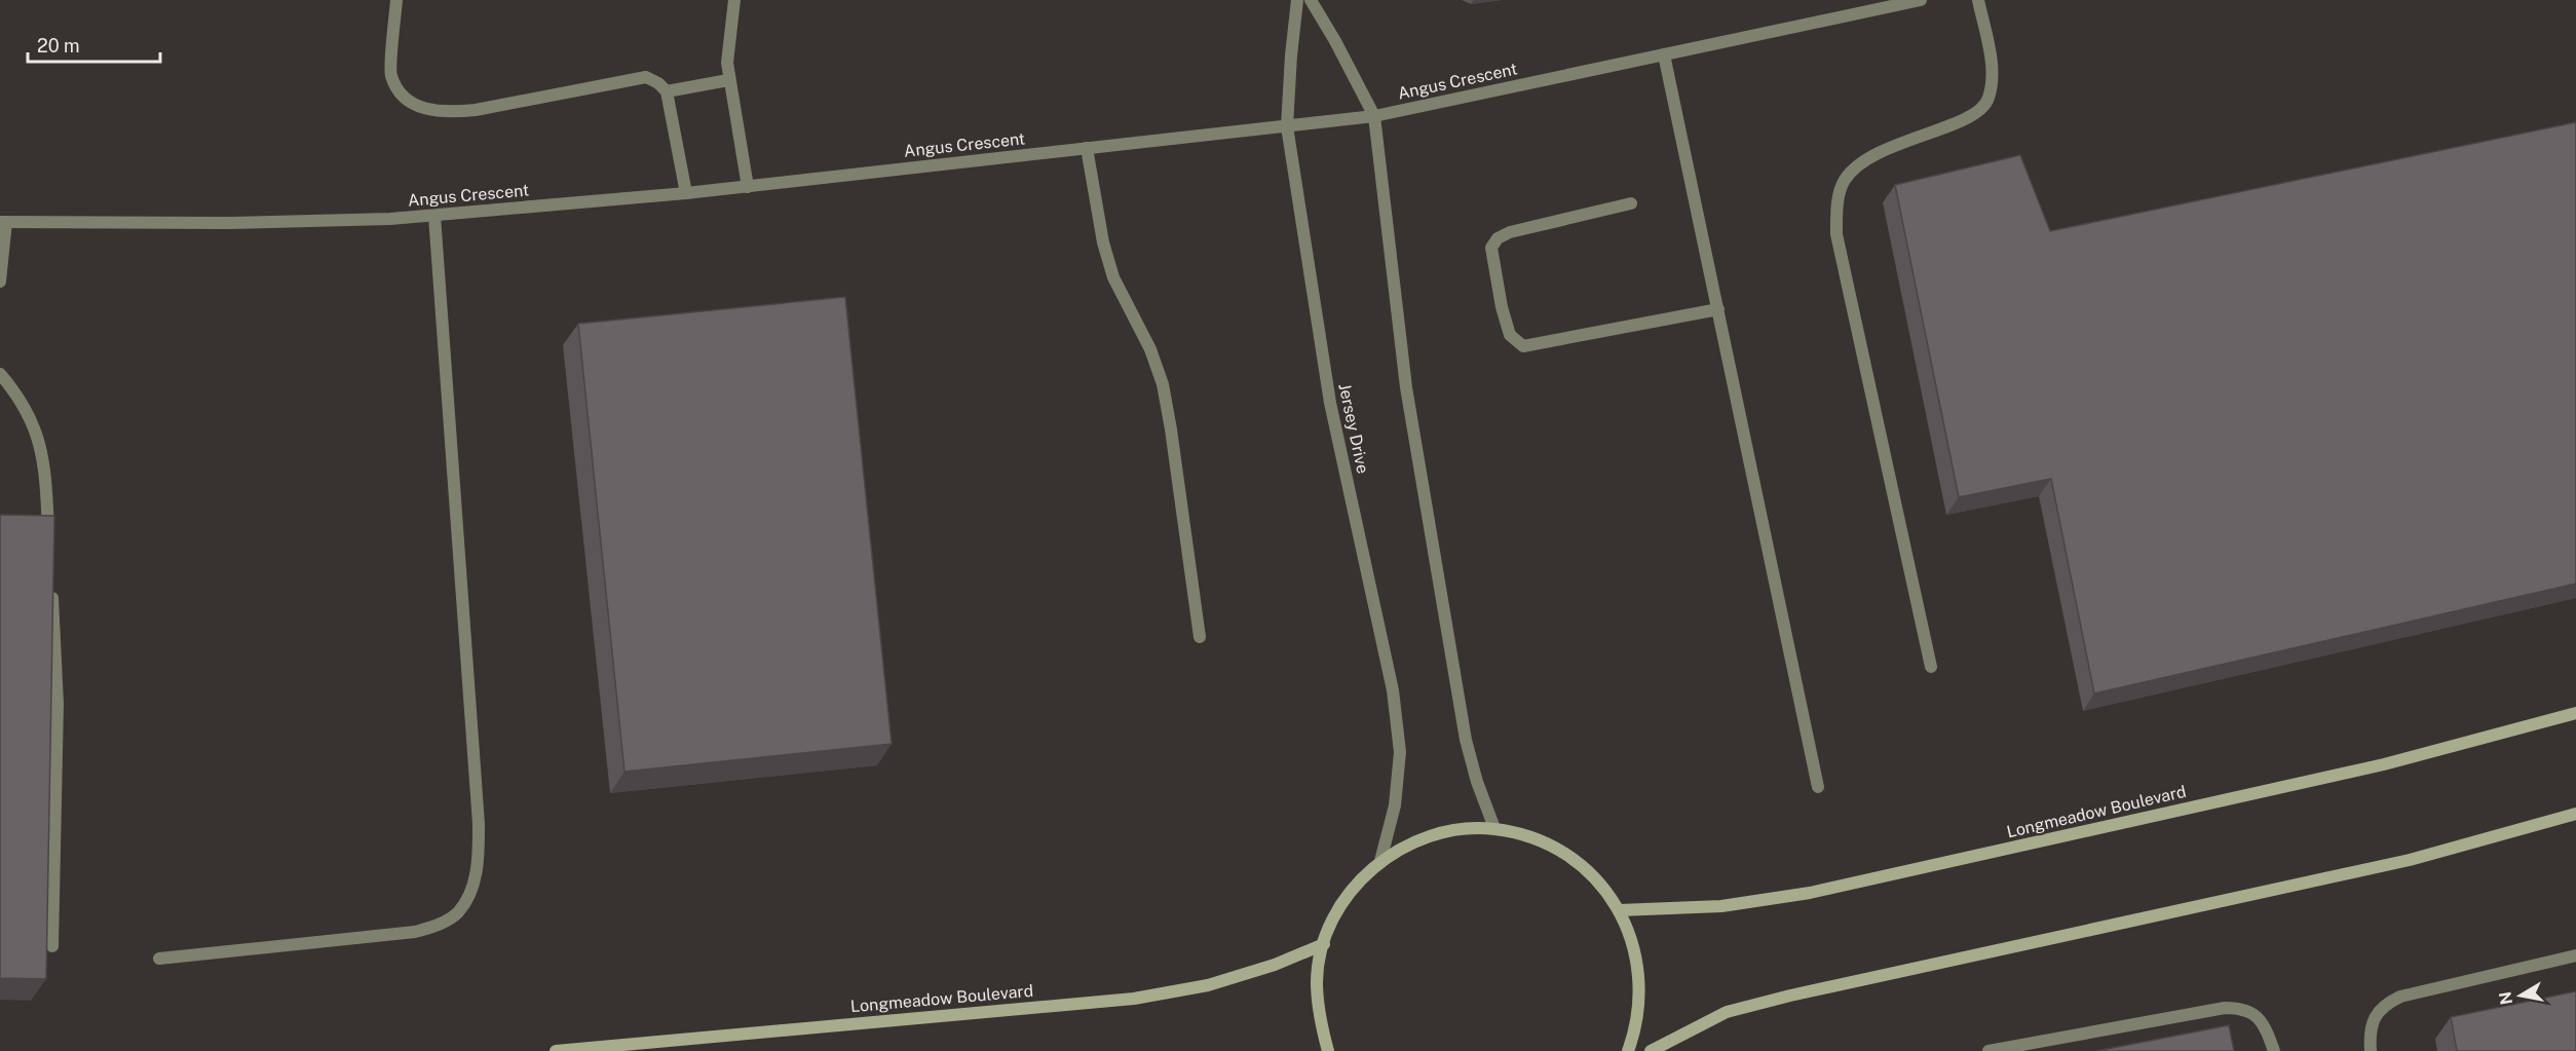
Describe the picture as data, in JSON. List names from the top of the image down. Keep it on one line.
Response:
{"streets":{"main road":["Longmeadow Boulevard"],"street":["Angus Crescent","Jersey Drive"]},"crossings":[["Angus Crescent","Jersey Drive"]],"scale_bar":"20 m","north":"left"}
